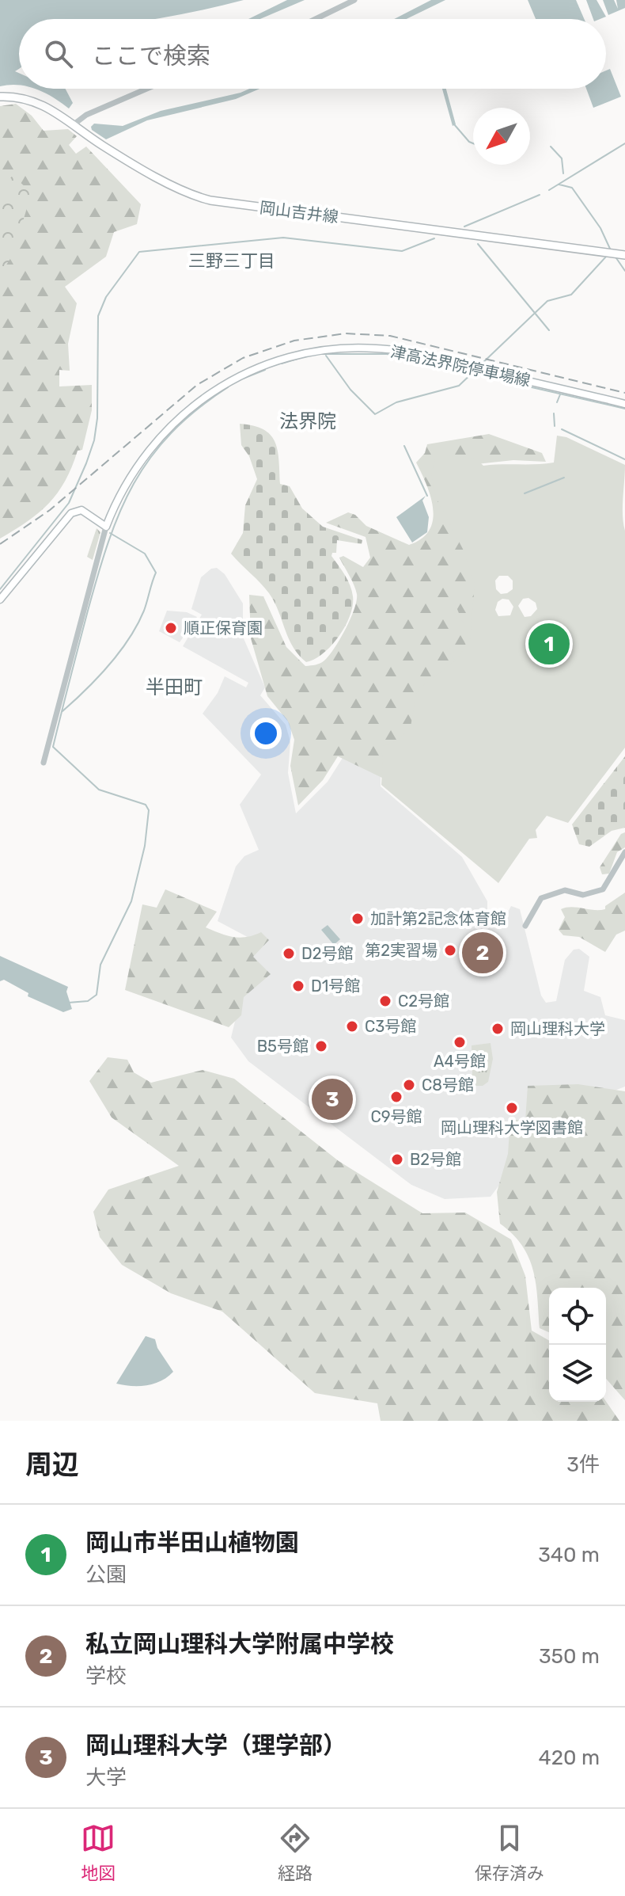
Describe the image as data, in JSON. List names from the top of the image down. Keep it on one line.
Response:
{"streets":{"main road":["岡山吉井線","津高法界院停車場線"]},"districts":["三野三丁目","法界院","半田町"],"places":["順正保育園","加計第2記念体育館","第2実習場","D2号館","D1号館","C2号館","C3号館","岡山理科大学","A4号館","B5号館","C8号館","C9号館","岡山理科大学図書館","B2号館"],"north":"bottom left","page":{"search":"ここで検索","pins":["1","2","3"],"heading":["周辺","3件"],"list":[{"mark":"1","name":"岡山市半田山植物園","note":"公園","value":"340 m"},{"mark":"2","name":"私立岡山理科大学附属中学校","note":"学校","value":"350 m"},{"mark":"3","name":"岡山理科大学（理学部）","note":"大学","value":"420 m"}],"nav":["地図","経路","保存済み"]}}
